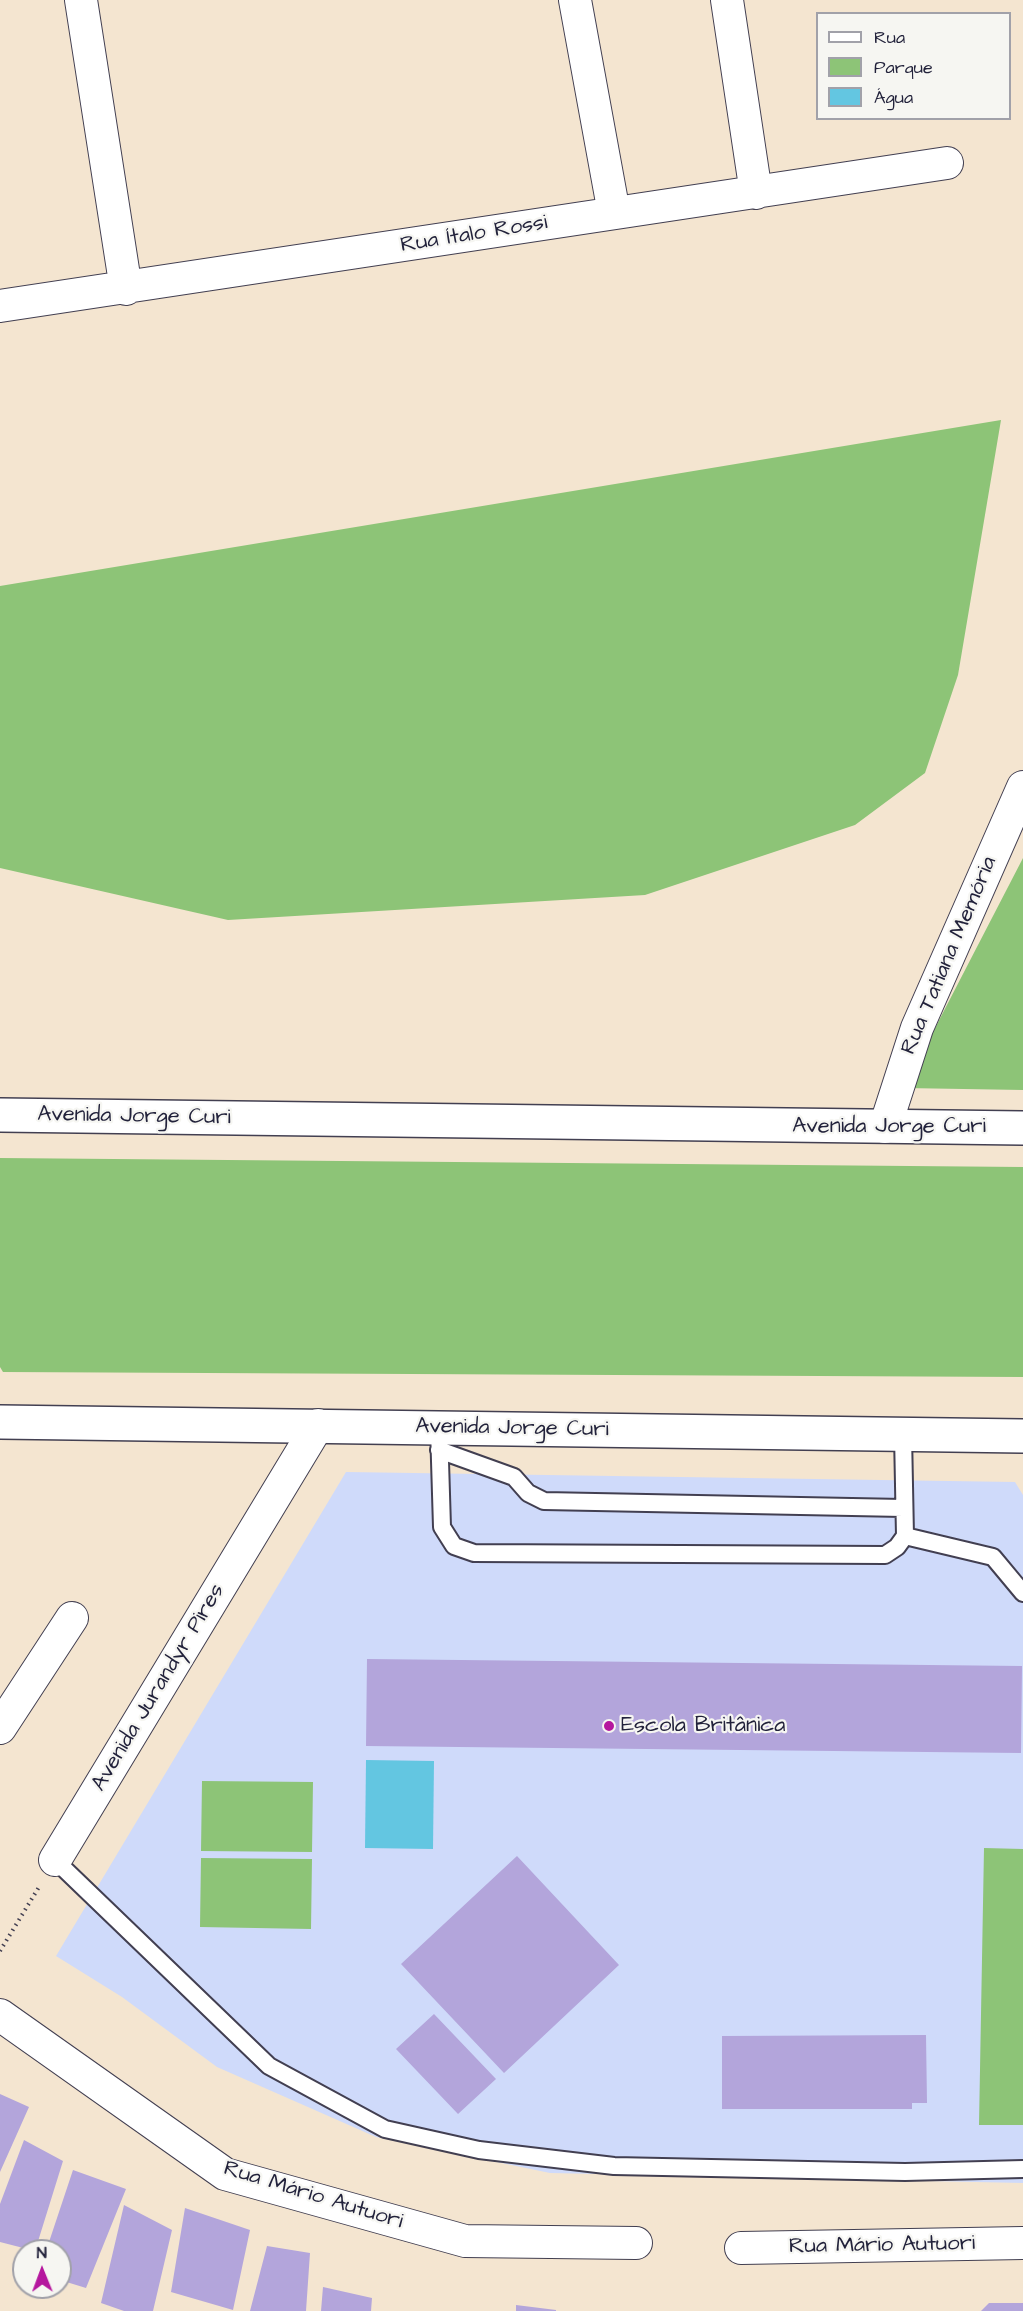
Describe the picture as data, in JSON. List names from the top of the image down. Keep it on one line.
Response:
{"streets":{"street":["Rua Ítalo Rossi","Rua Tatiana Memória","Avenida Jorge Curi","Avenida Jurandyr Pires","Rua Mário Autuori"]},"crossings":[["Rua Tatiana Memória","Avenida Jorge Curi"],["Avenida Jorge Curi","Avenida Jurandyr Pires"]],"places":["Escola Britânica"],"legend":["Rua","Parque","Água"],"north":"top"}
